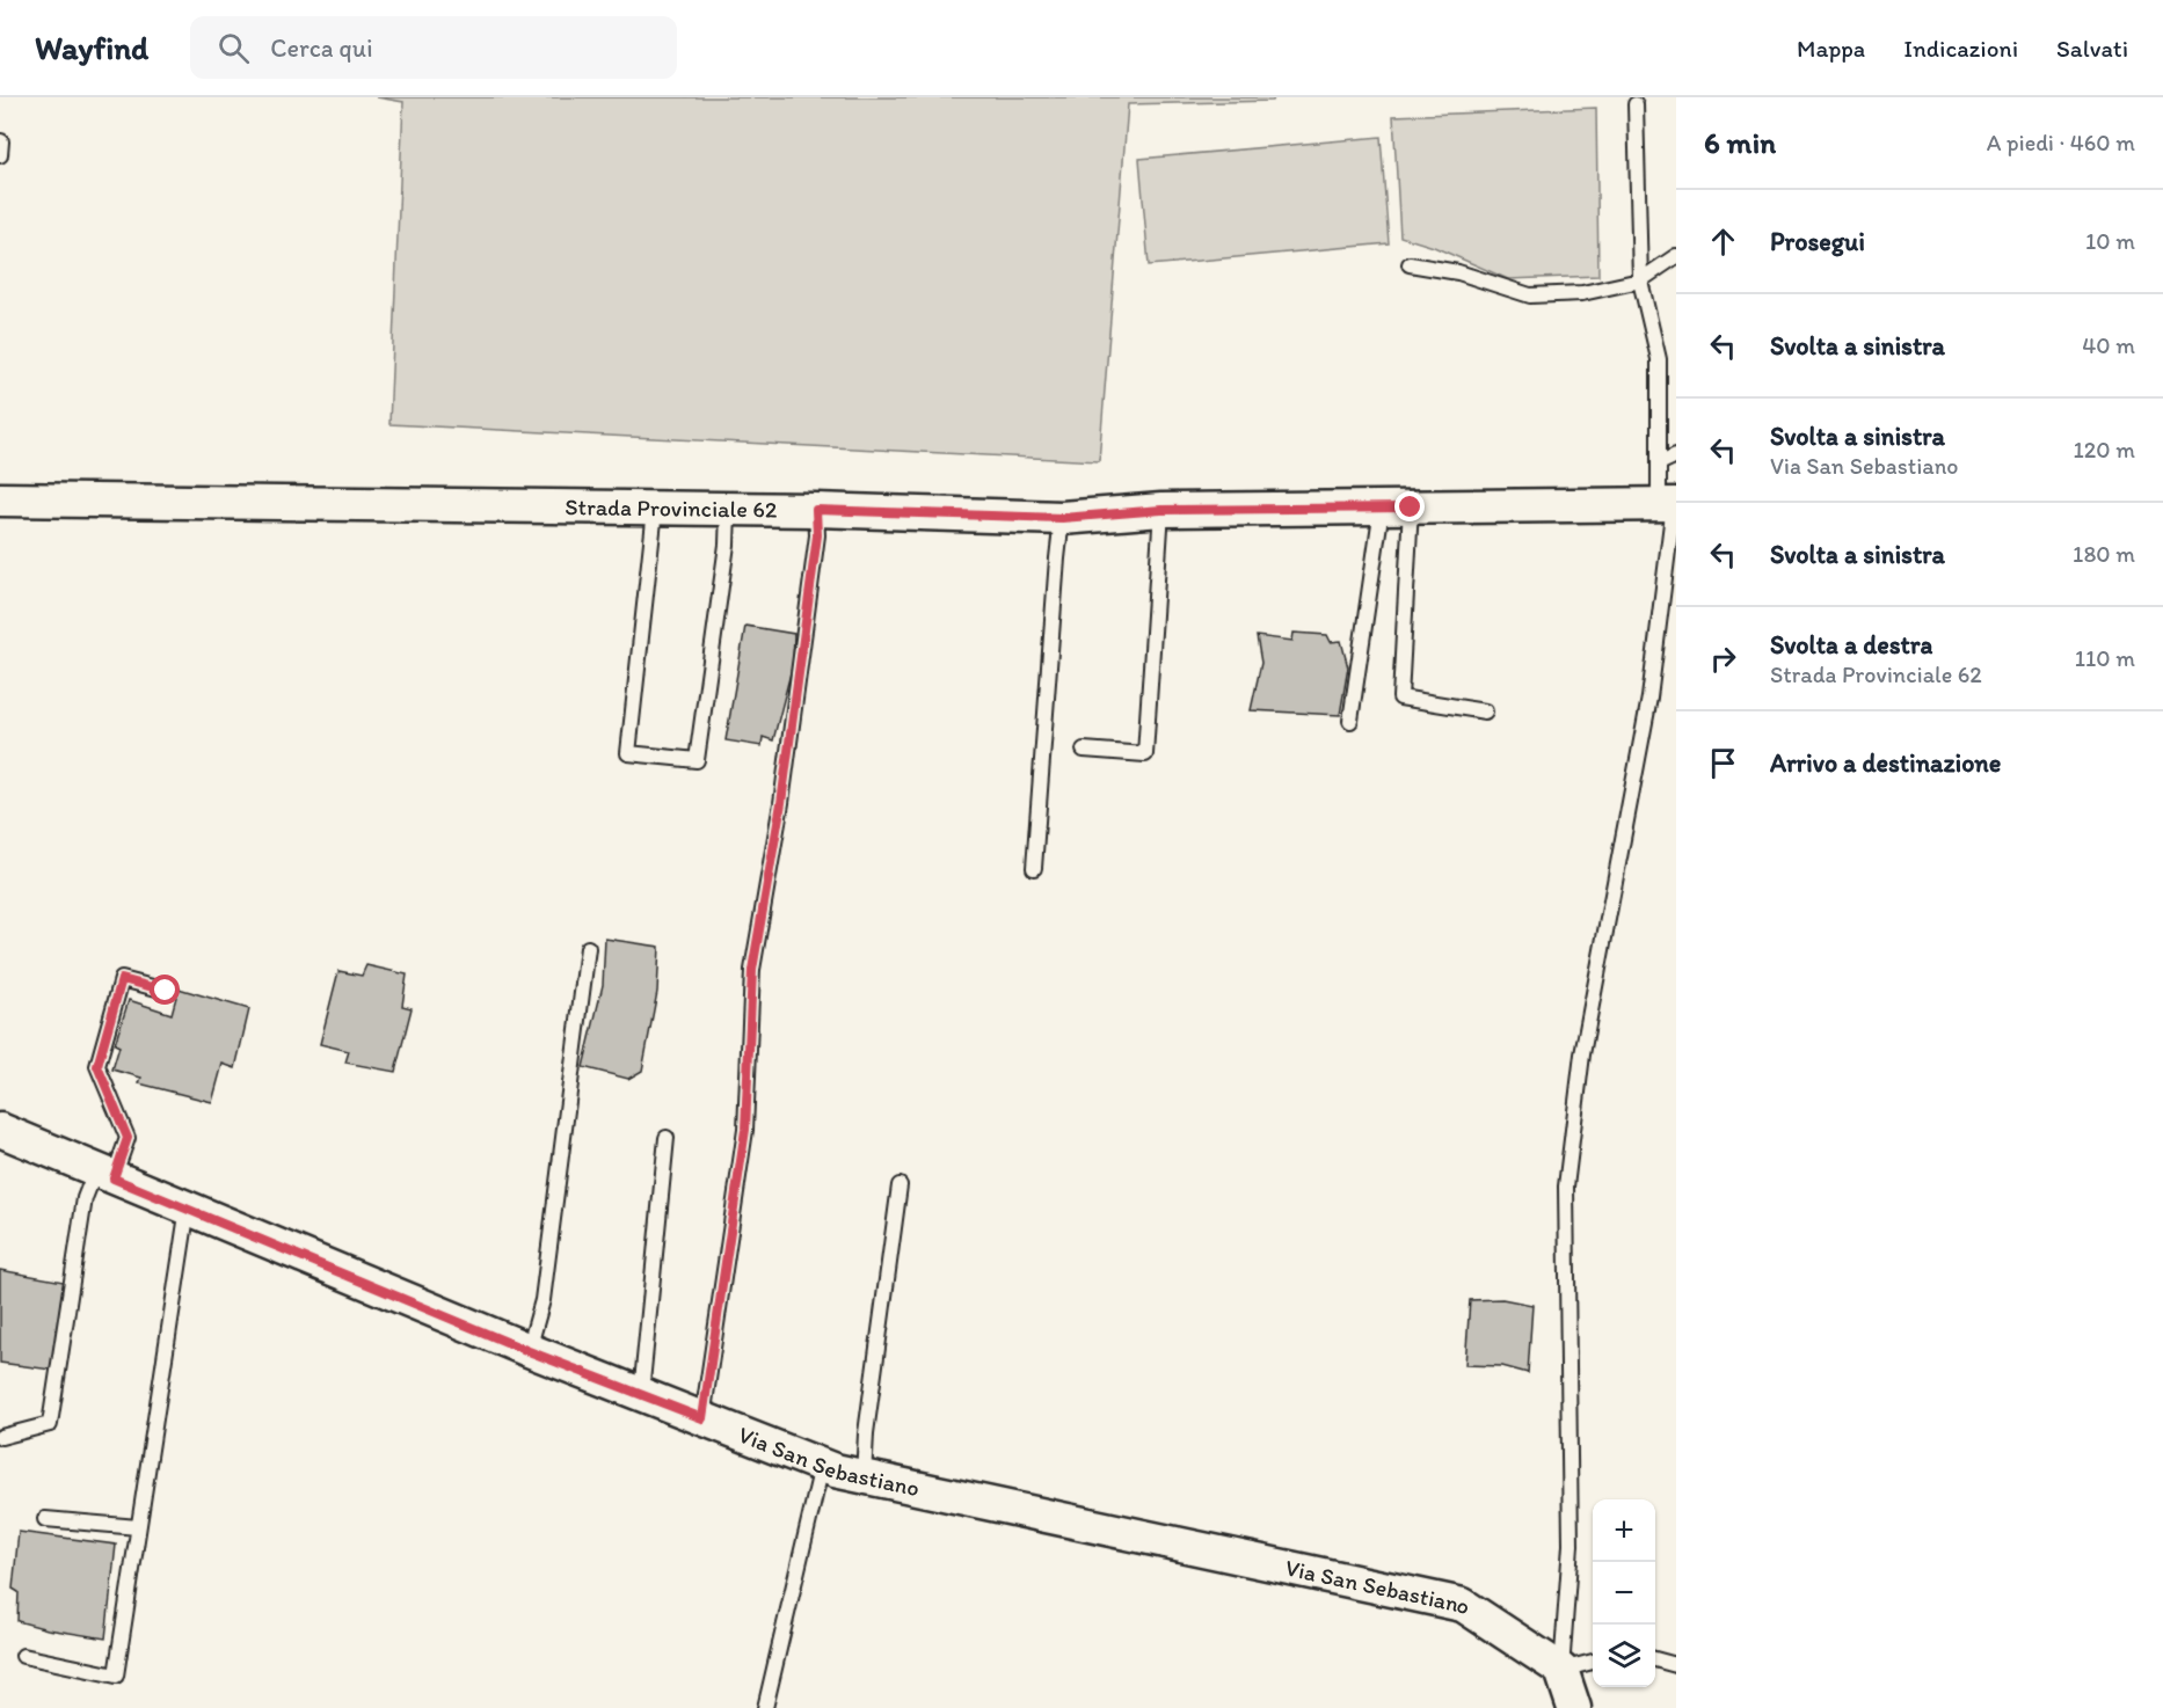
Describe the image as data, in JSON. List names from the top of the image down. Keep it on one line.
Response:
{"streets":{"street":["Strada Provinciale 62","Via San Sebastiano"]},"page":{"header":"Wayfind","search":"Cerca qui","nav":["Mappa","Indicazioni","Salvati"],"heading":["6 min","A piedi · 460 m"],"list":[["Prosegui","10 m"],["Svolta a sinistra","40 m"],["Svolta a sinistra","Via San Sebastiano","120 m"],["Svolta a sinistra","180 m"],["Svolta a destra","Strada Provinciale 62","110 m"],"Arrivo a destinazione"],"map_buttons":["+","−"]}}
